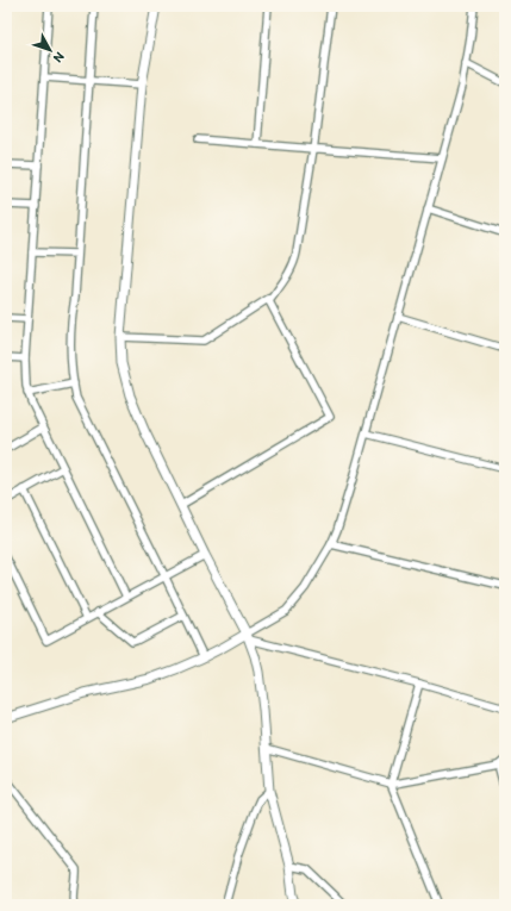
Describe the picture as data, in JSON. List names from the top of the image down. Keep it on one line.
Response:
{"north":"bottom right"}
